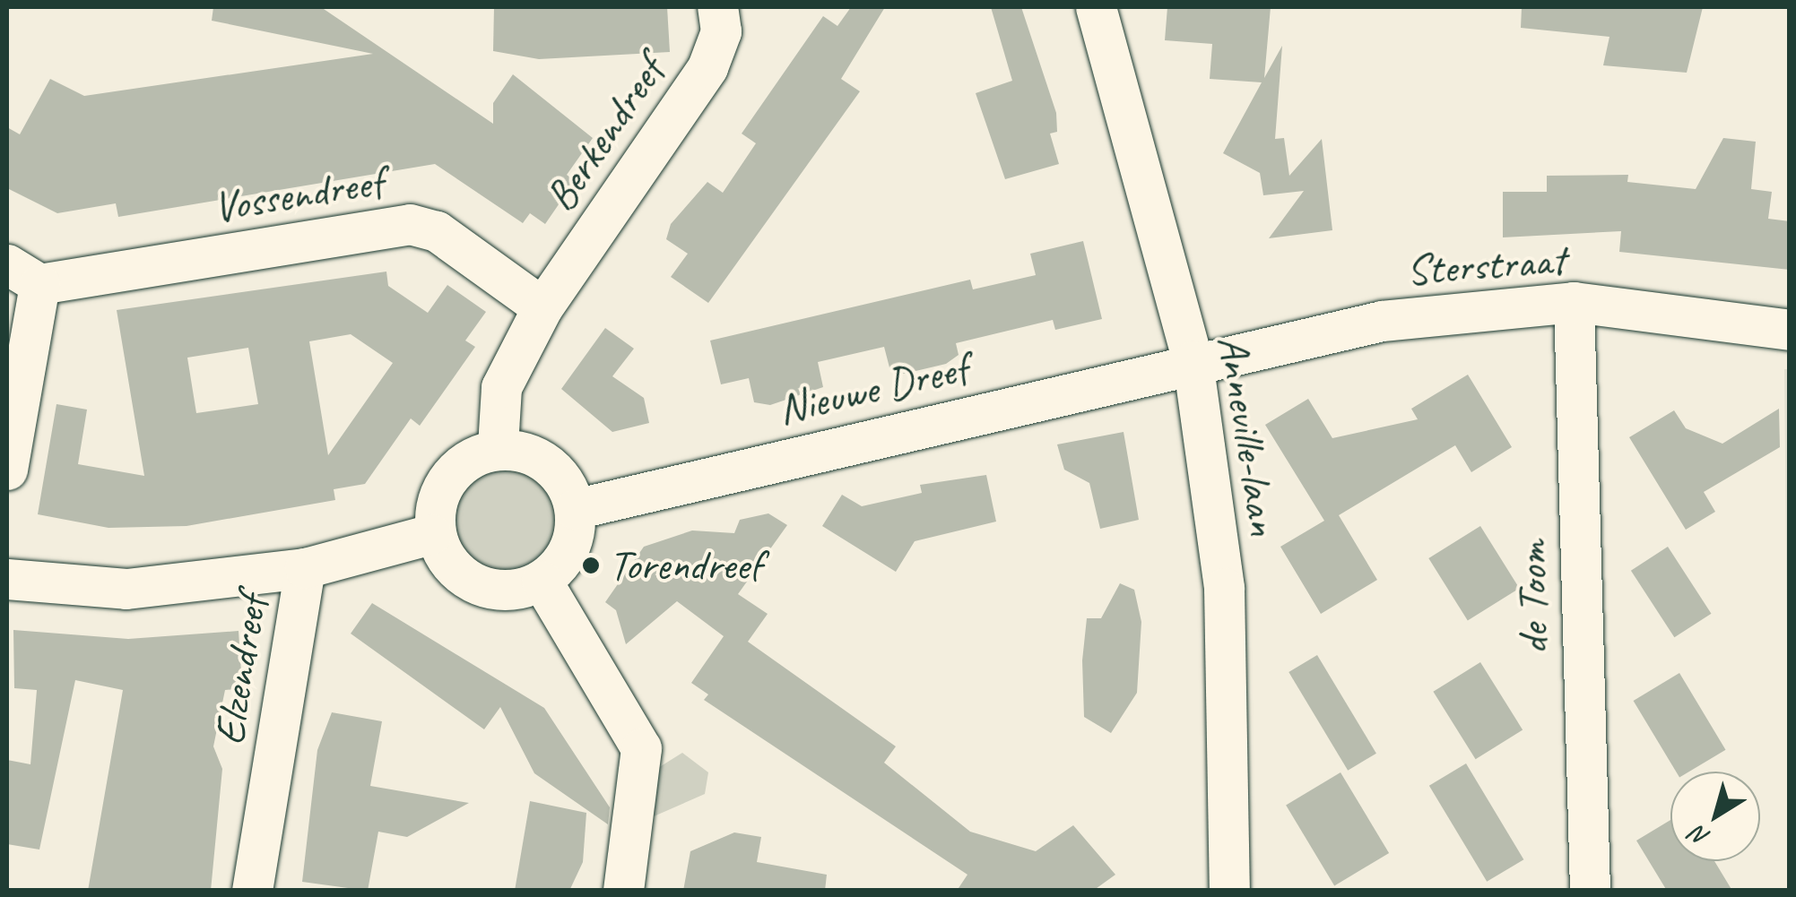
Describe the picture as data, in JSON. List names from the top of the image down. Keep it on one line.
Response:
{"streets":{"street":["Berkendreef","Vossendreef","Sterstraat","Nieuwe Dreef","Anneville-laan","de Toom","Elzendreef"]},"crossings":[["Berkendreef","Vossendreef"],["Sterstraat","Nieuwe Dreef"],["Sterstraat","Anneville-laan"],["Sterstraat","de Toom"],["Nieuwe Dreef","Anneville-laan"],["Nieuwe Dreef","Elzendreef"]],"places":["Torendreef"],"north":"bottom left"}
